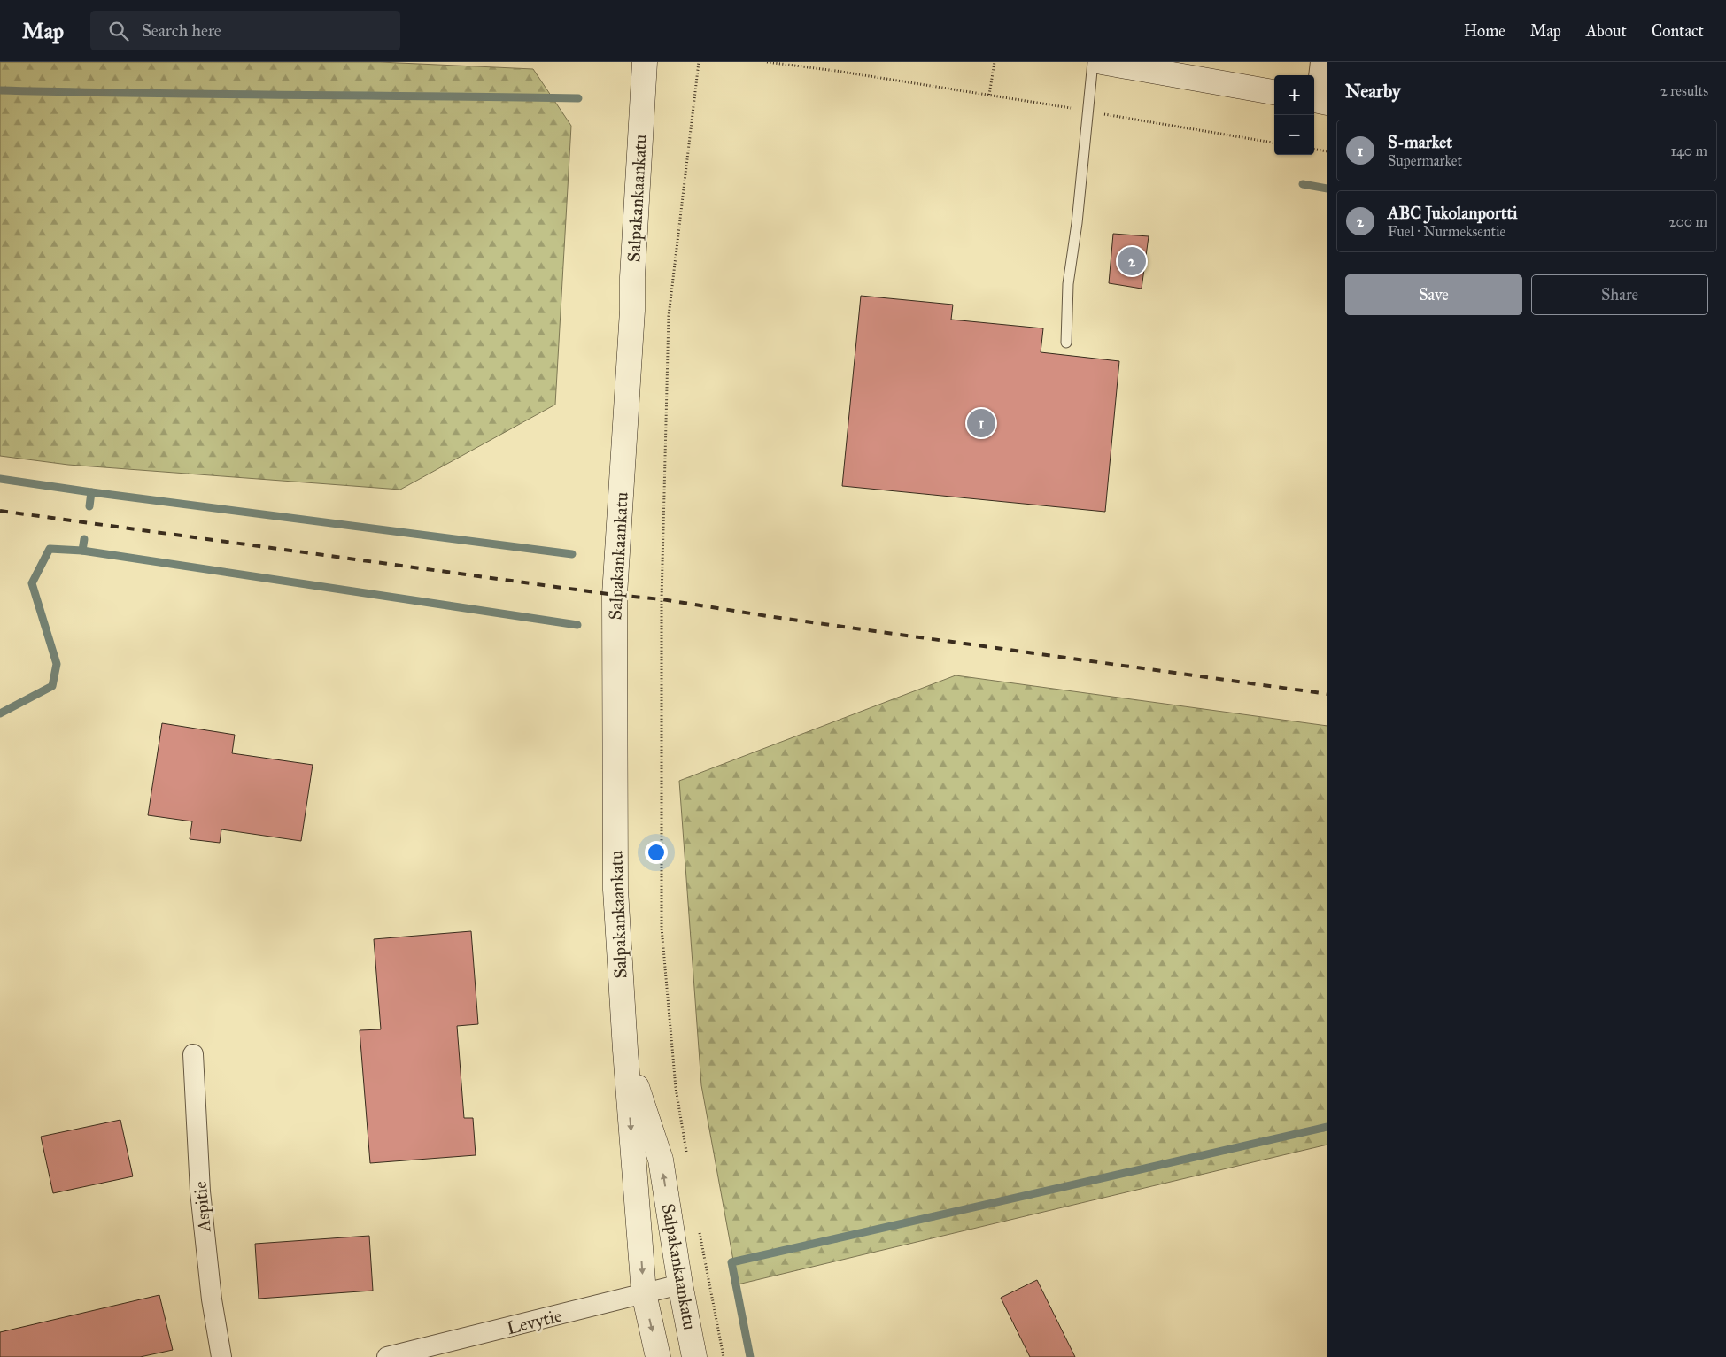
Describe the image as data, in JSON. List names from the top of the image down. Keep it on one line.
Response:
{"streets":{"main road":["Salpakankaankatu"],"street":["Aspitie","Levytie"]},"crossings":[["Salpakankaankatu","Levytie"]],"page":{"header":"Map","search":"Search here","nav":["Home","Map","About","Contact"],"heading":["Nearby","2 results"],"map_buttons":["+","−"],"list":[{"mark":"1","name":"S-market","note":"Supermarket","value":"140 m"},{"mark":"2","name":"ABC Jukolanportti","note":"Fuel · Nurmeksentie","value":"200 m"}],"pins":["2","1"],"buttons":["Save","Share"]}}
